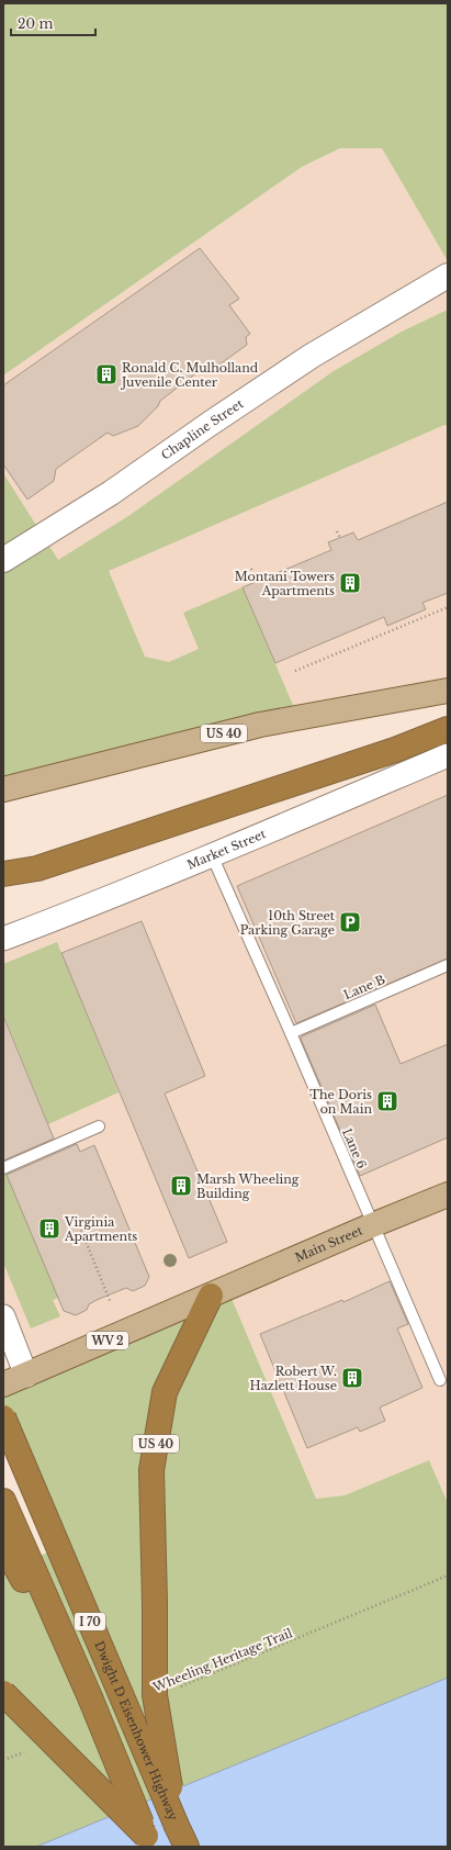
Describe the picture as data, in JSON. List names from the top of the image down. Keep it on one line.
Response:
{"streets":{"highway":["US 40","I 70","Dwight D Eisenhower Highway"],"main road":["Main Street","WV 2"],"street":["Chapline Street","Market Street"],"lane":["Lane B","Lane 6"],"path":["Wheeling Heritage Trail"]},"crossings":[["US 40","Main Street"],["US 40","WV 2"],["US 40","Dwight D Eisenhower Highway"],["Market Street","Lane 6"],["Lane B","Lane 6"],["Lane 6","Main Street"],["Main Street","WV 2"]],"places":{"building":["Ronald C. Mulholland Juvenile Center","Montani Towers Apartments","The Doris on Main","Marsh Wheeling Building","Virginia Apartments","Robert W. Hazlett House"],"parking":["10th Street Parking Garage"]},"scale_bar":"20 m"}
